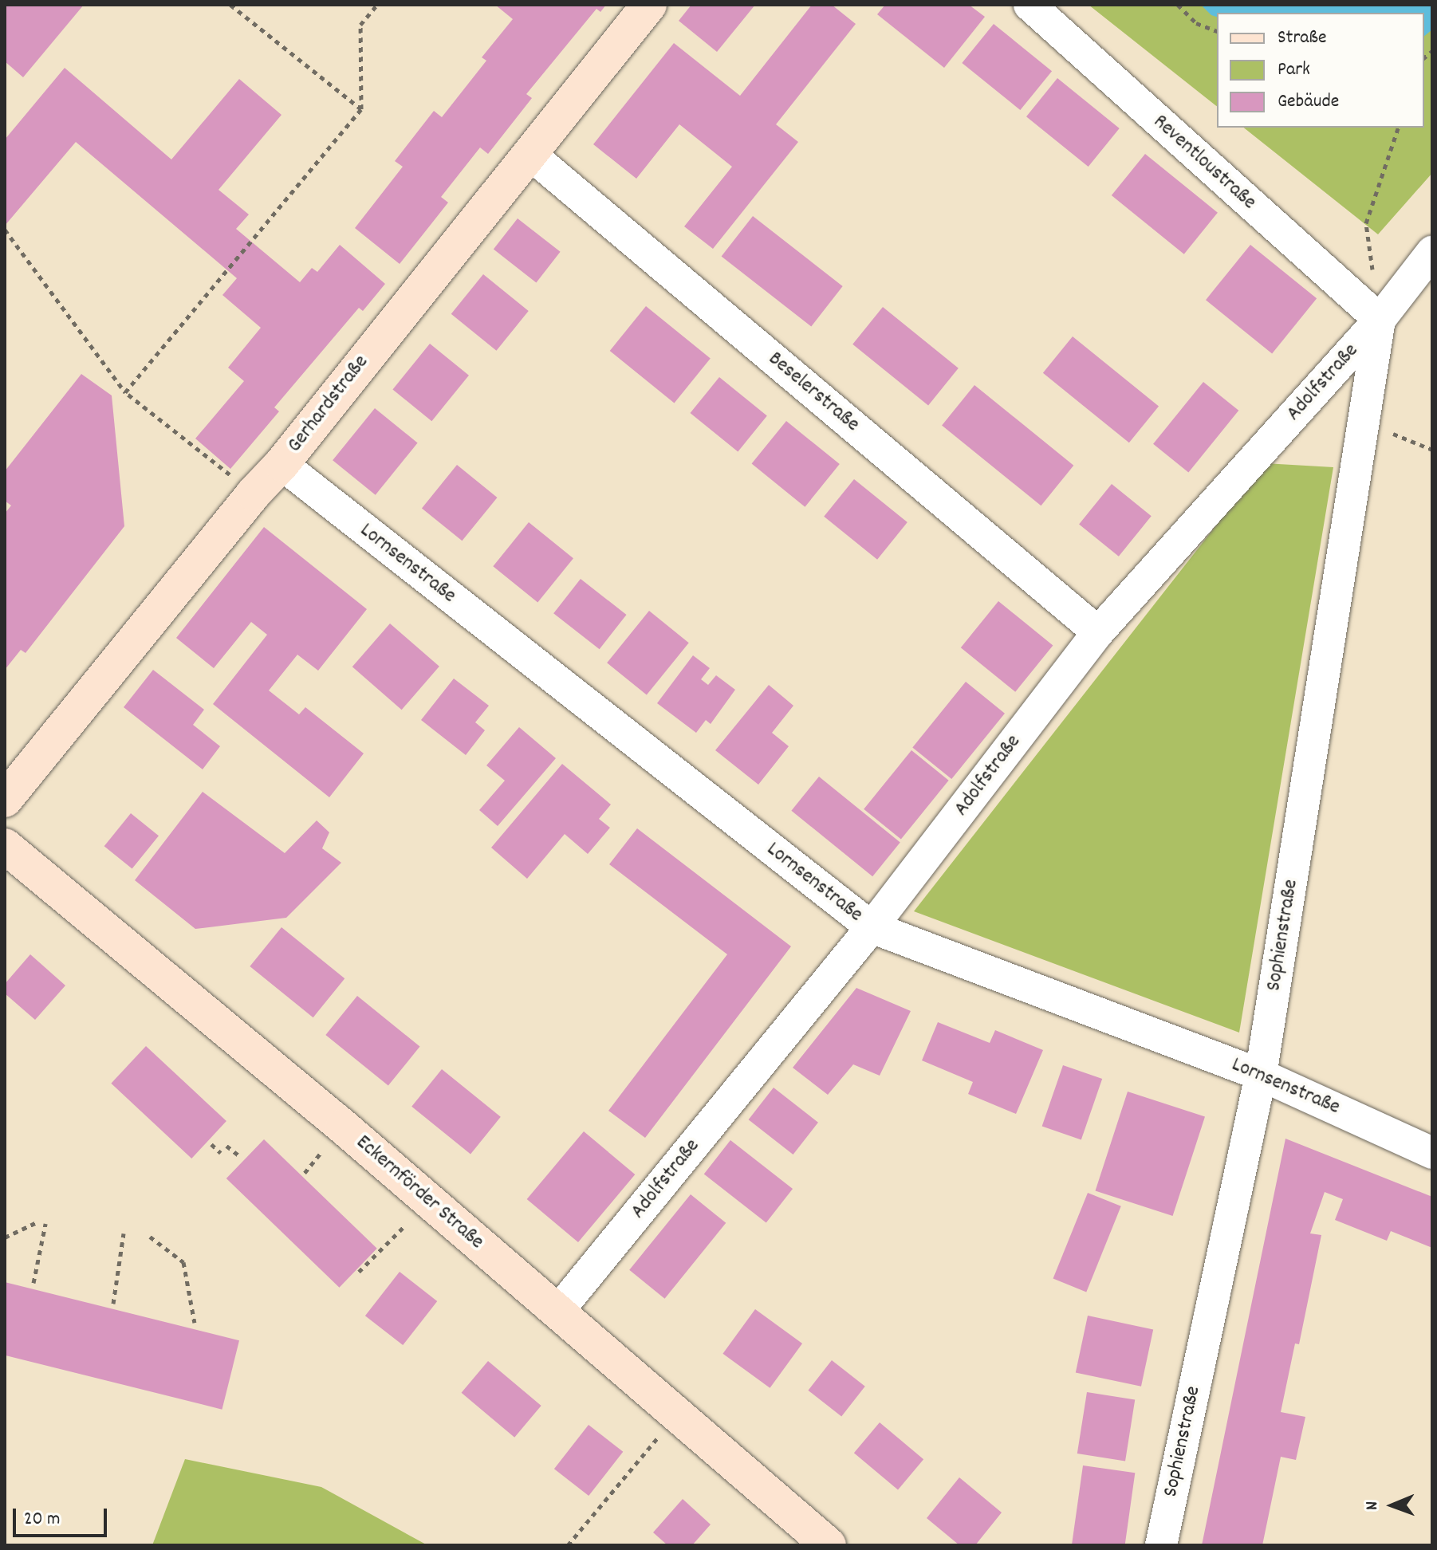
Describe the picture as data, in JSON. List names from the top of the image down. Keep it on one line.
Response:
{"streets":{"street":["Reventloustraße","Adolfstraße","Beselerstraße","Gerhardstraße","Lornsenstraße","Sophienstraße","Eckernförder Straße"]},"crossings":[["Reventloustraße","Adolfstraße"],["Reventloustraße","Sophienstraße"],["Adolfstraße","Beselerstraße"],["Adolfstraße","Lornsenstraße"],["Adolfstraße","Sophienstraße"],["Adolfstraße","Eckernförder Straße"],["Beselerstraße","Gerhardstraße"],["Gerhardstraße","Lornsenstraße"],["Lornsenstraße","Sophienstraße"]],"legend":["Straße","Park","Gebäude"],"scale_bar":"20 m","north":"left"}
